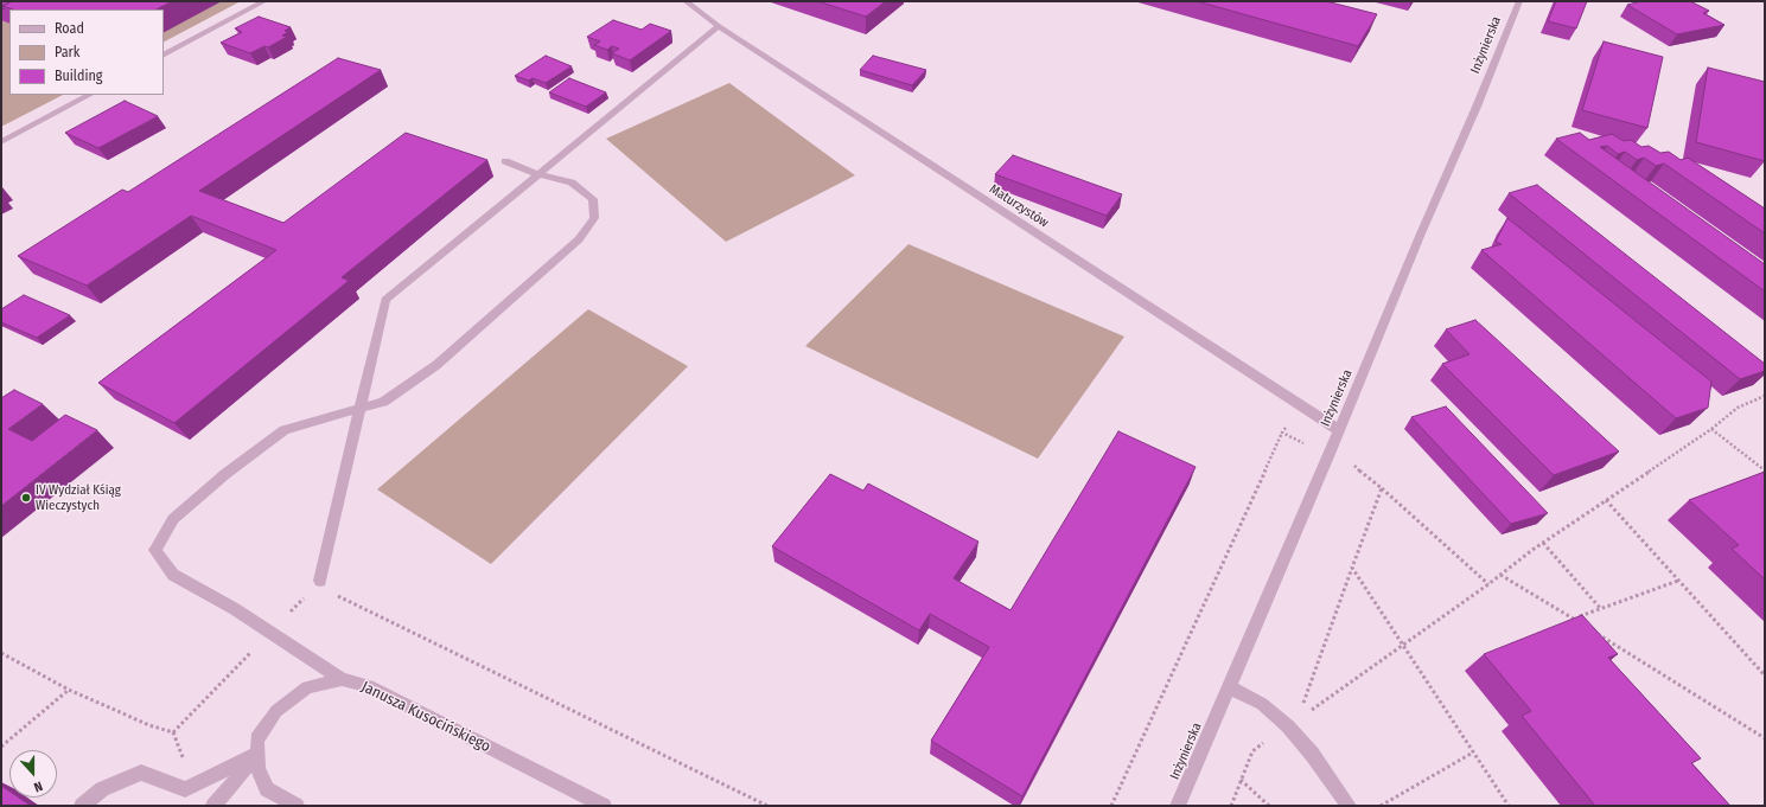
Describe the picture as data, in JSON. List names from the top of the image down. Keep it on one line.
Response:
{"streets":{"street":["Inżynierska","Maturzystów","Janusza Kusocińskiego"]},"crossings":[["Inżynierska","Maturzystów"]],"places":["IV Wydział Kśiąg Wieczystych"],"legend":["Road","Park","Building"],"north":"bottom"}
